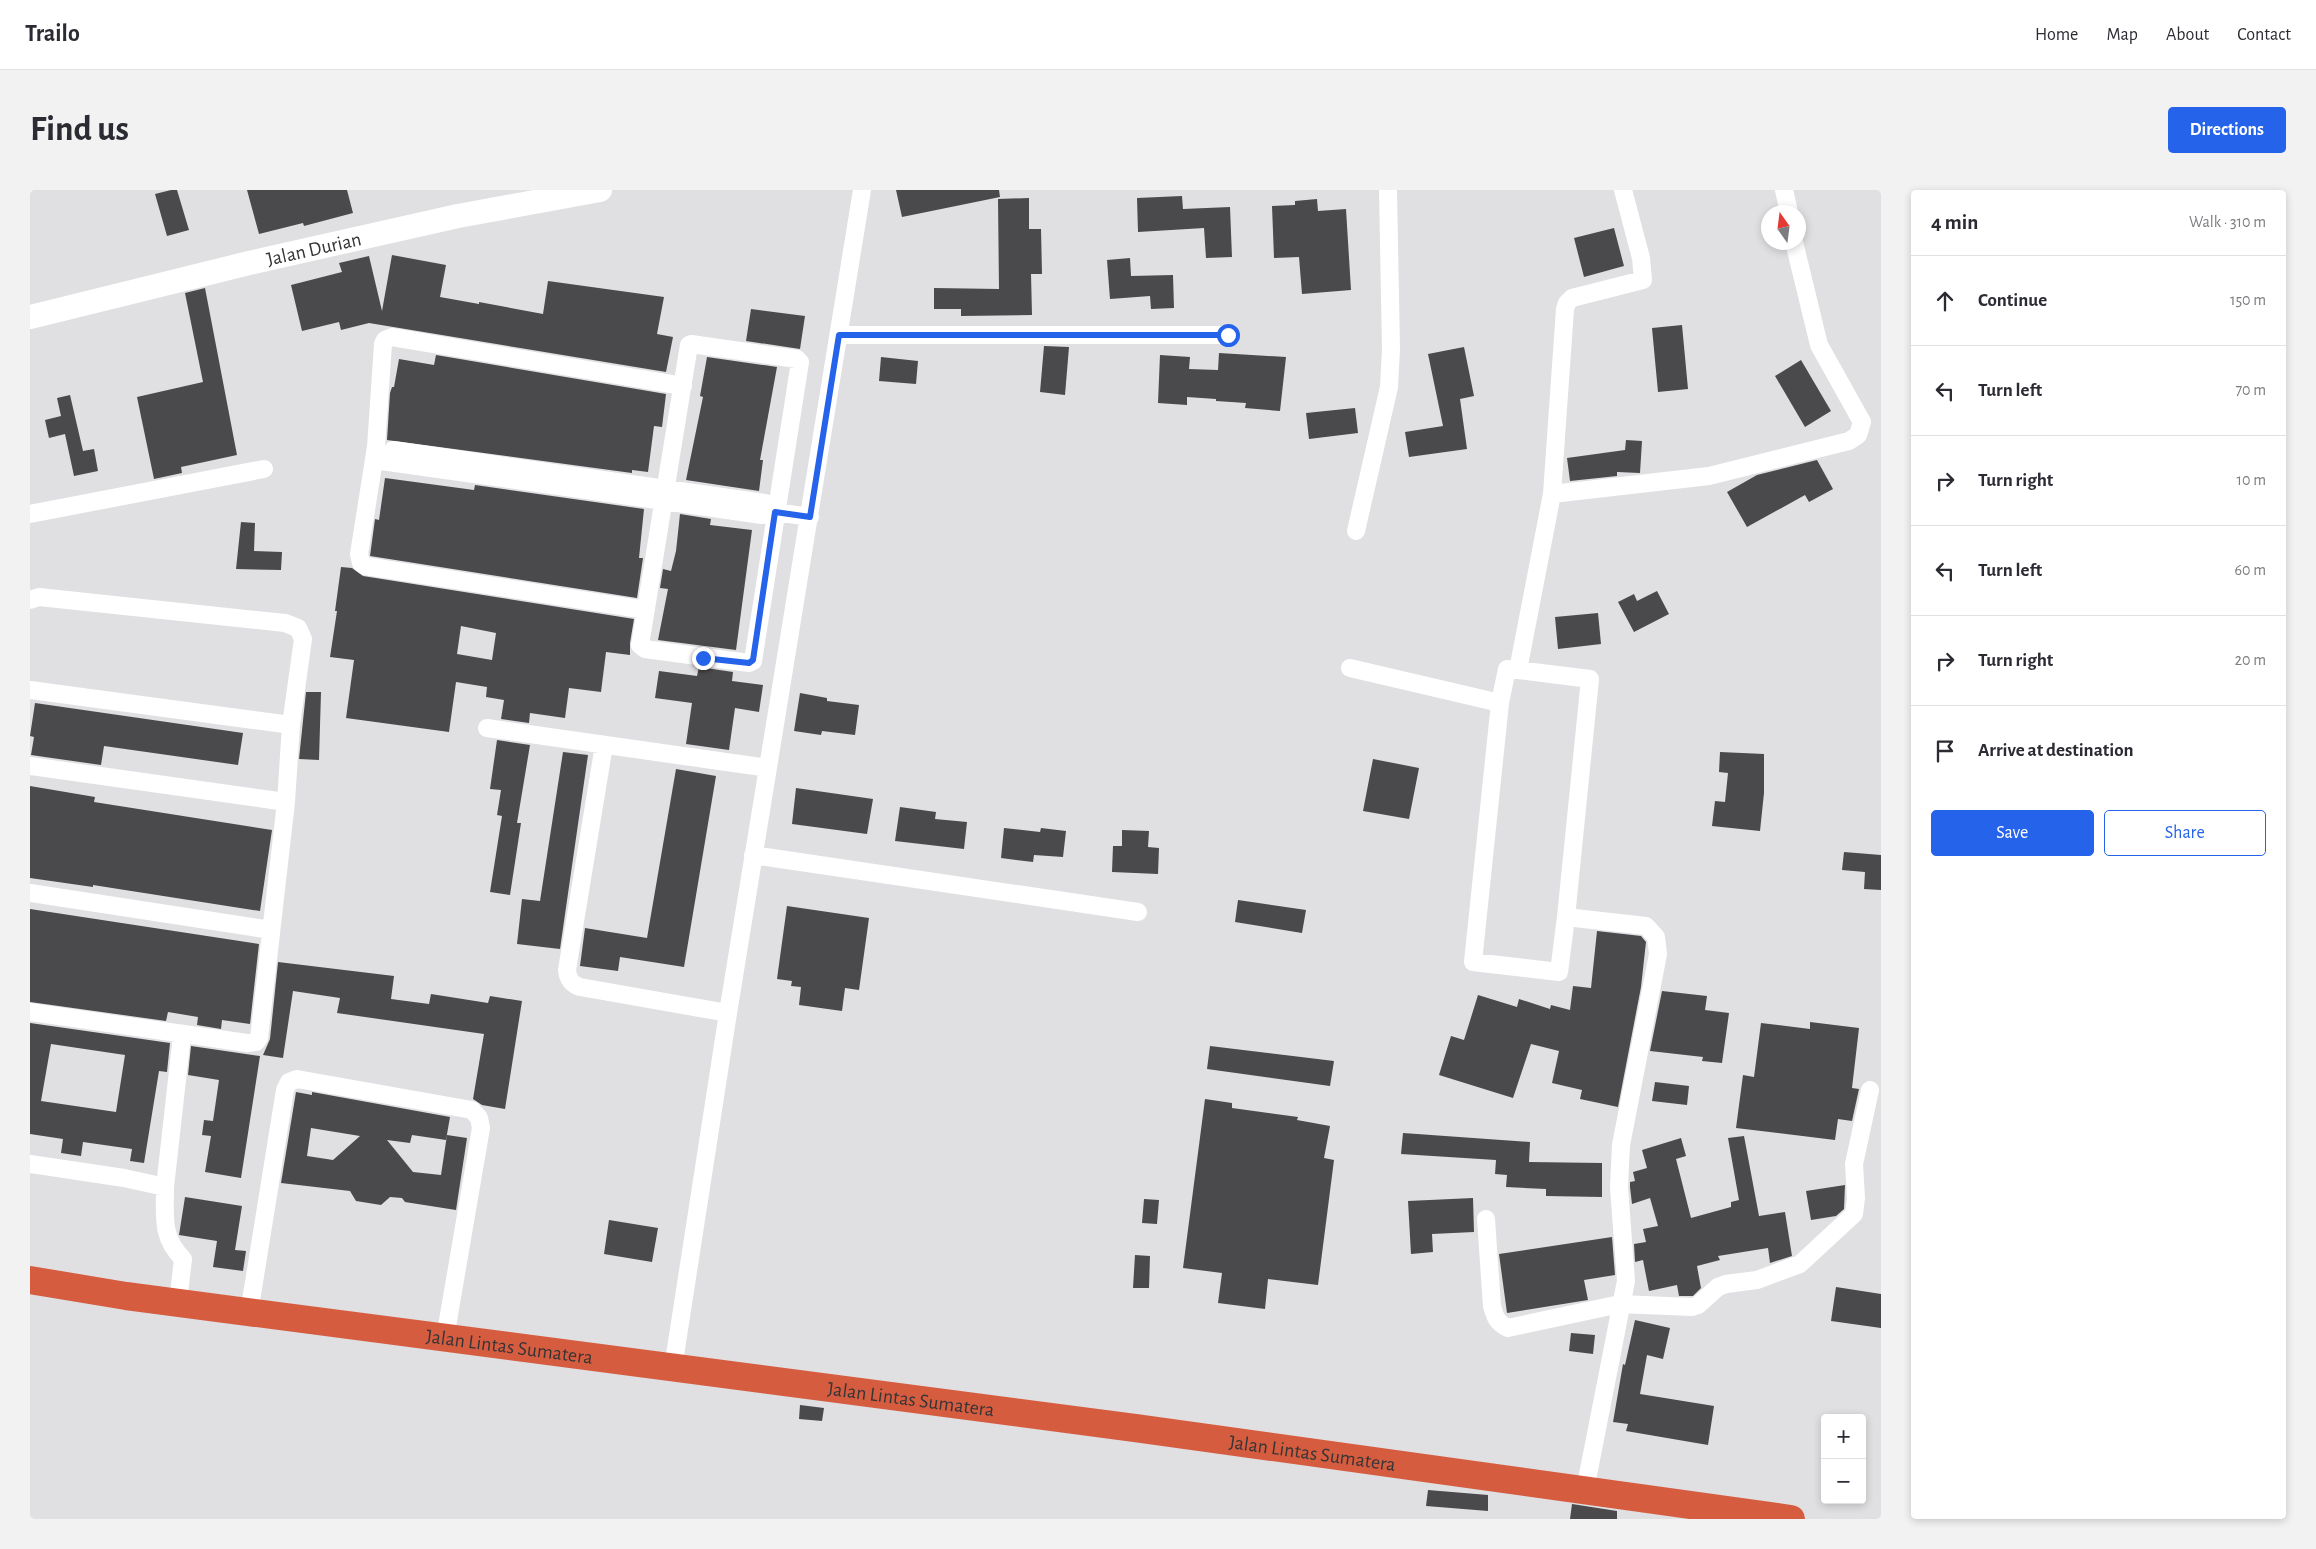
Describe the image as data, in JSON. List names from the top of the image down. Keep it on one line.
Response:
{"streets":{"highway":["Jalan Lintas Sumatera"],"street":["Jalan Durian"]},"north":"top","page":{"header":"Trailo","nav":["Home","Map","About","Contact"],"buttons":["Directions",["Save","Share"]],"title":"Find us","heading":["4 min","Walk · 310 m"],"list":[["Continue","150 m"],["Turn left","70 m"],["Turn right","10 m"],["Turn left","60 m"],["Turn right","20 m"],"Arrive at destination"],"map_buttons":["+","−"]}}
